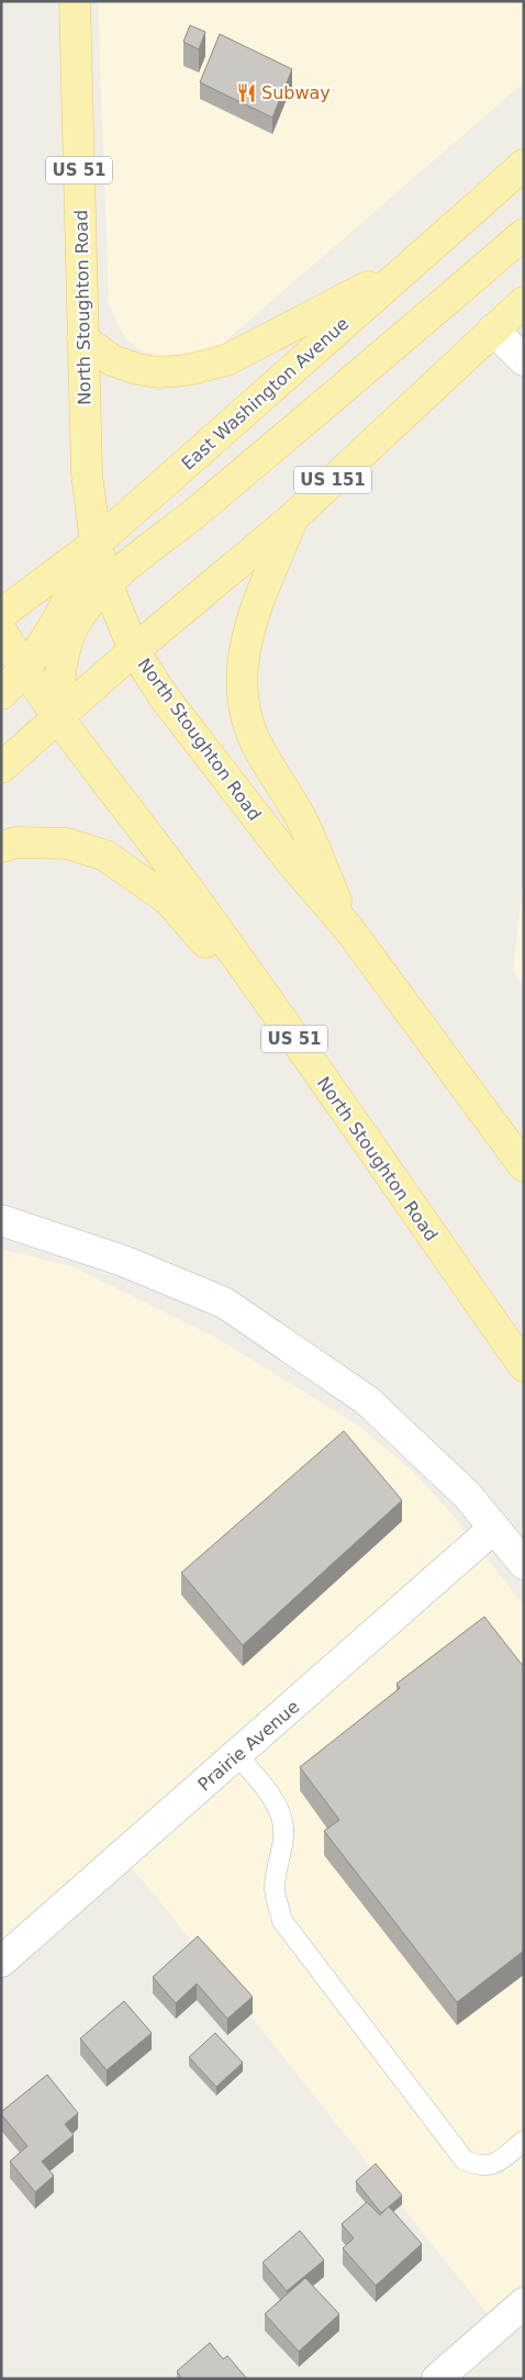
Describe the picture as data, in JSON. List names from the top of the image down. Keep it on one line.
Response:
{"streets":{"main road":["US 51","North Stoughton Road","East Washington Avenue","US 151"],"street":["Prairie Avenue"]},"crossings":[["North Stoughton Road","East Washington Avenue"],["North Stoughton Road","US 151"]],"places":{"restaurant":["Subway"]}}
